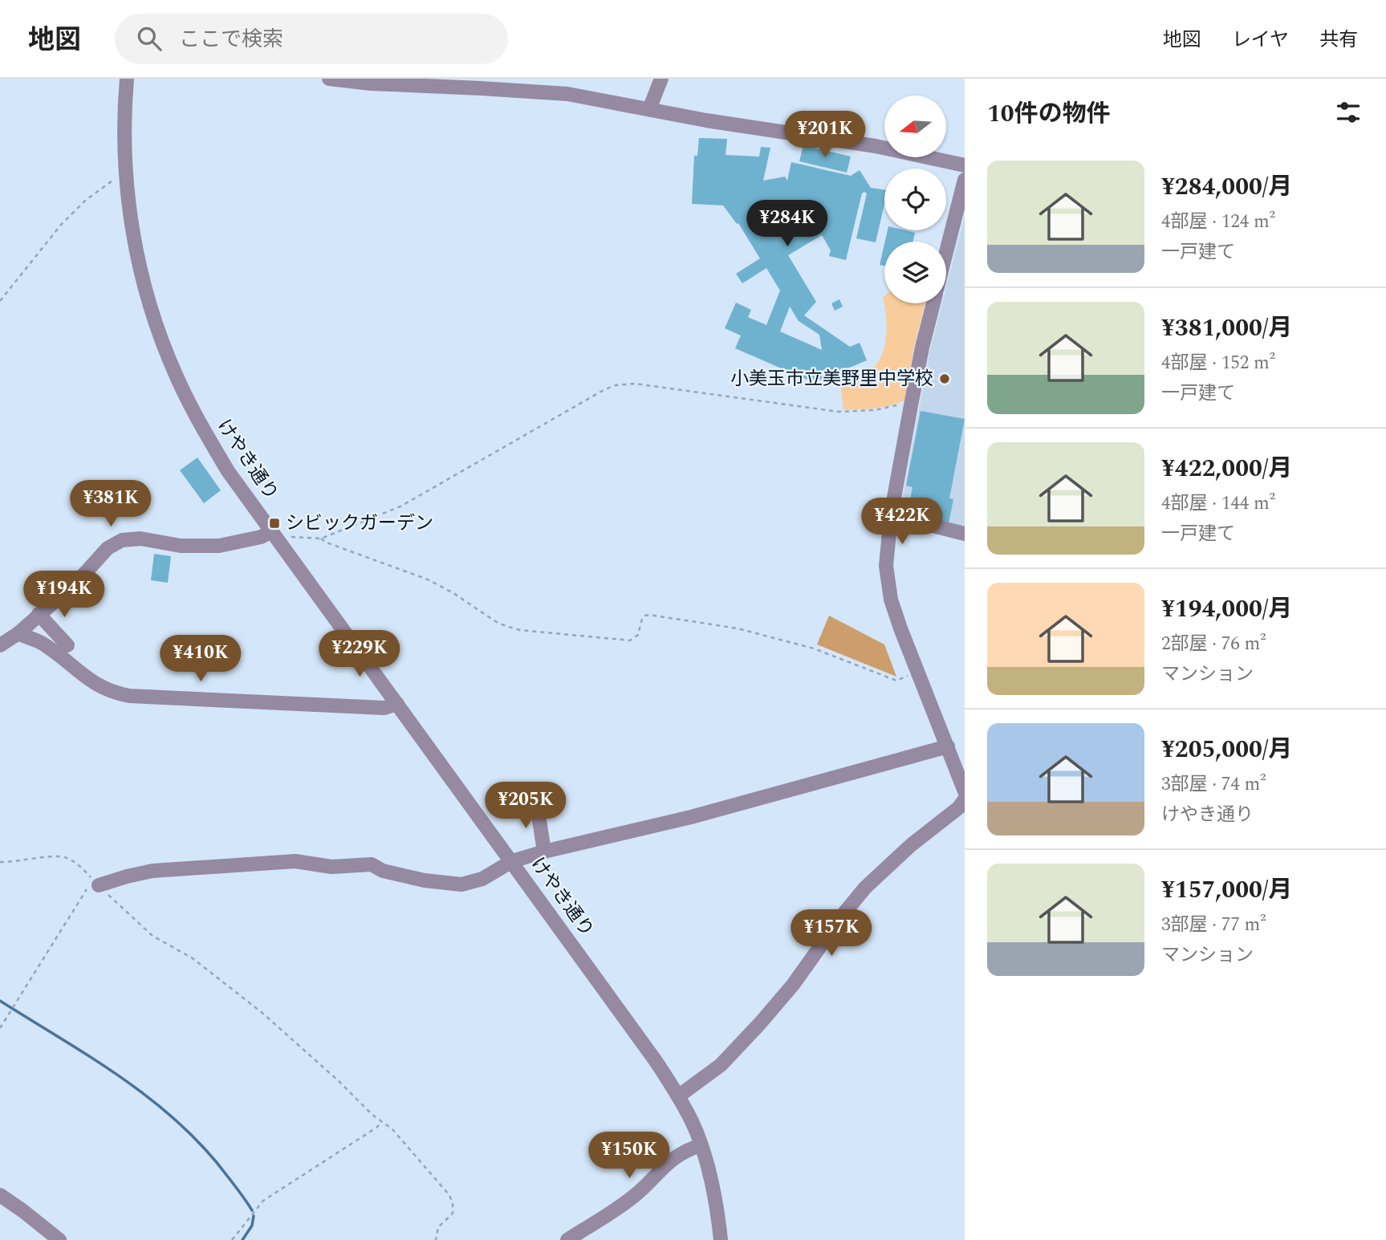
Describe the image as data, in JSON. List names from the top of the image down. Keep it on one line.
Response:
{"streets":{"street":["けやき通り"]},"places":{"other":["小美玉市立美野里中学校"],"transit":["シビックガーデン"]},"north":"left","page":{"header":"地図","search":"ここで検索","nav":["地図","レイヤ","共有"],"heading":"10件の物件","price":["¥201K","¥284K","¥381K","¥422K","¥194K","¥229K","¥410K","¥205K","¥157K","¥150K"],"list":[{"name":"¥284,000/月","note":"4部屋 · 124 m² · 一戸建て"},{"name":"¥381,000/月","note":"4部屋 · 152 m² · 一戸建て"},{"name":"¥422,000/月","note":"4部屋 · 144 m² · 一戸建て"},{"name":"¥194,000/月","note":"2部屋 · 76 m² · マンション"},{"name":"¥205,000/月","note":"3部屋 · 74 m² · けやき通り"},{"name":"¥157,000/月","note":"3部屋 · 77 m² · マンション"}]}}
